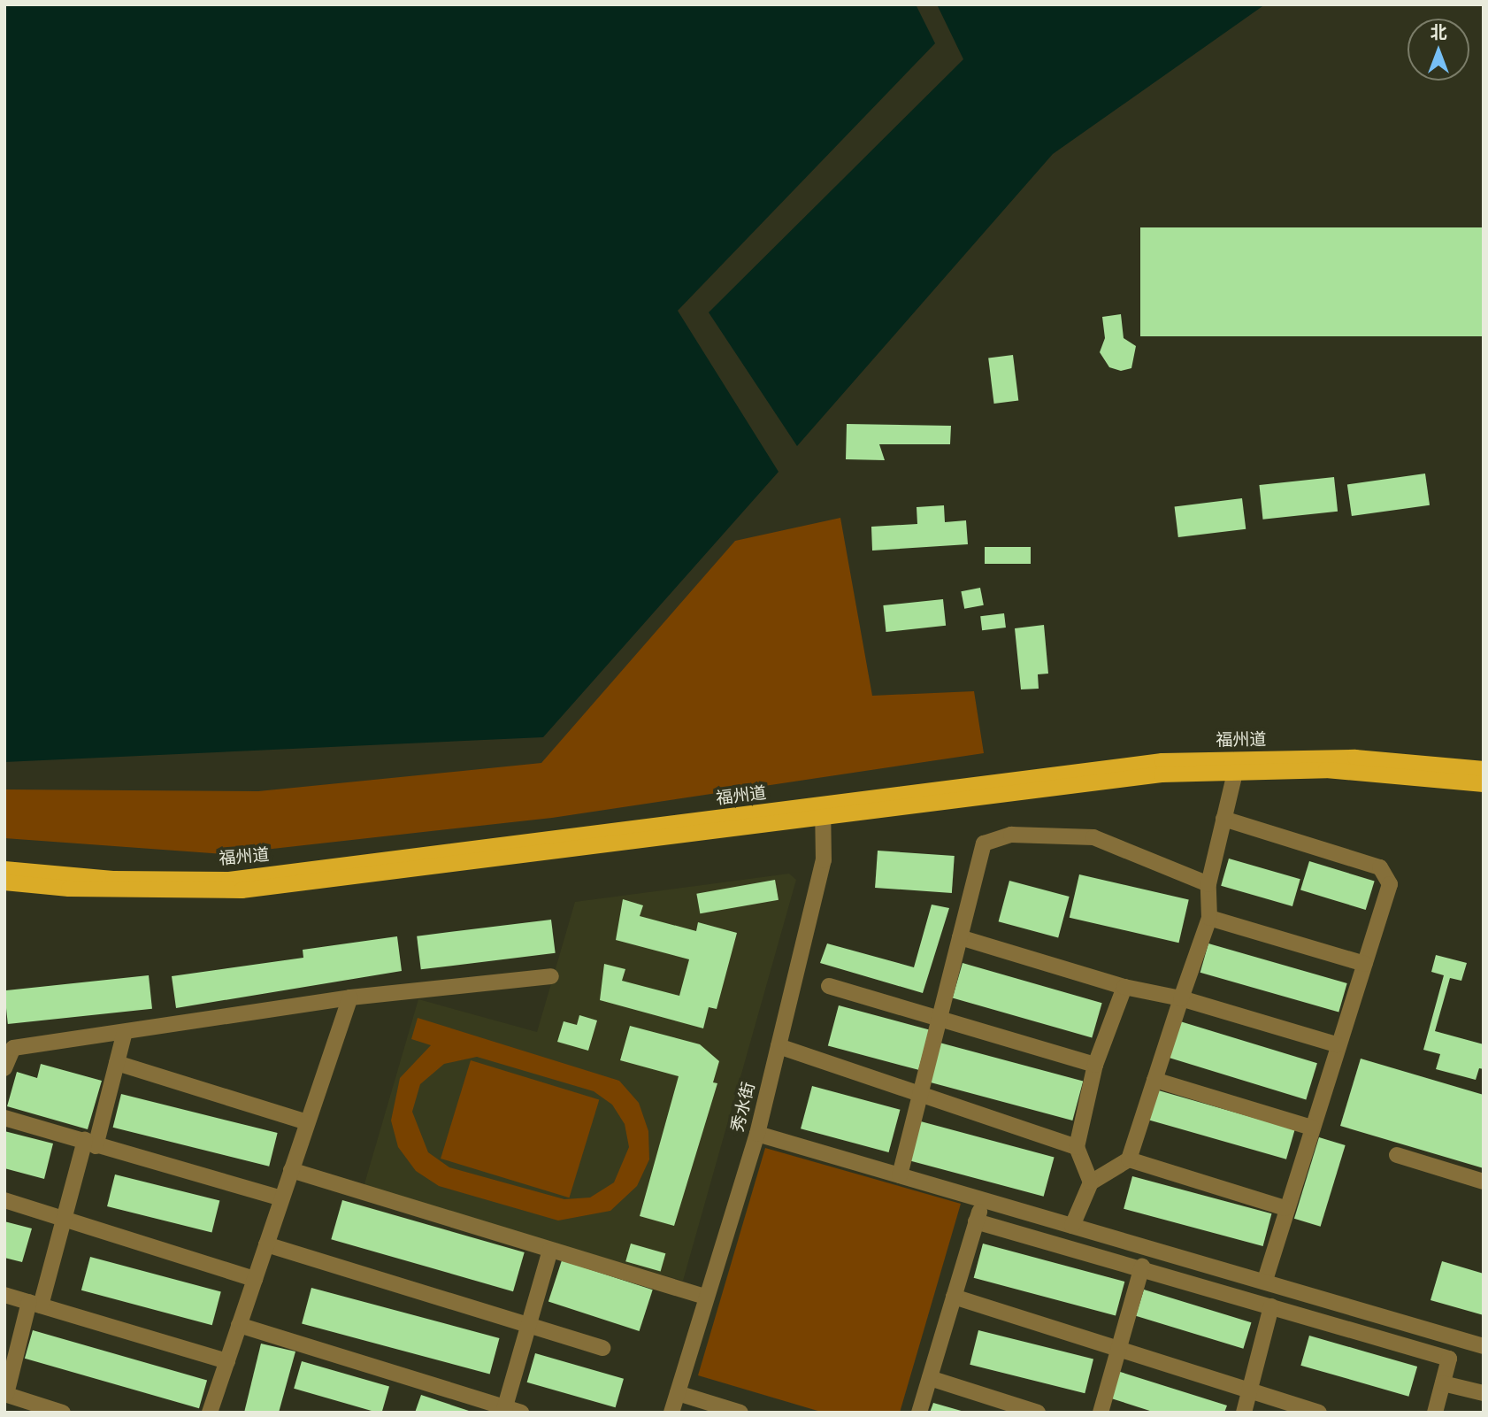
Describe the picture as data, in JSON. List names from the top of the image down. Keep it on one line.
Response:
{"streets":{"main road":["福州道"],"street":["秀水街"]},"crossings":[["福州道","秀水街"]],"north":"top"}
